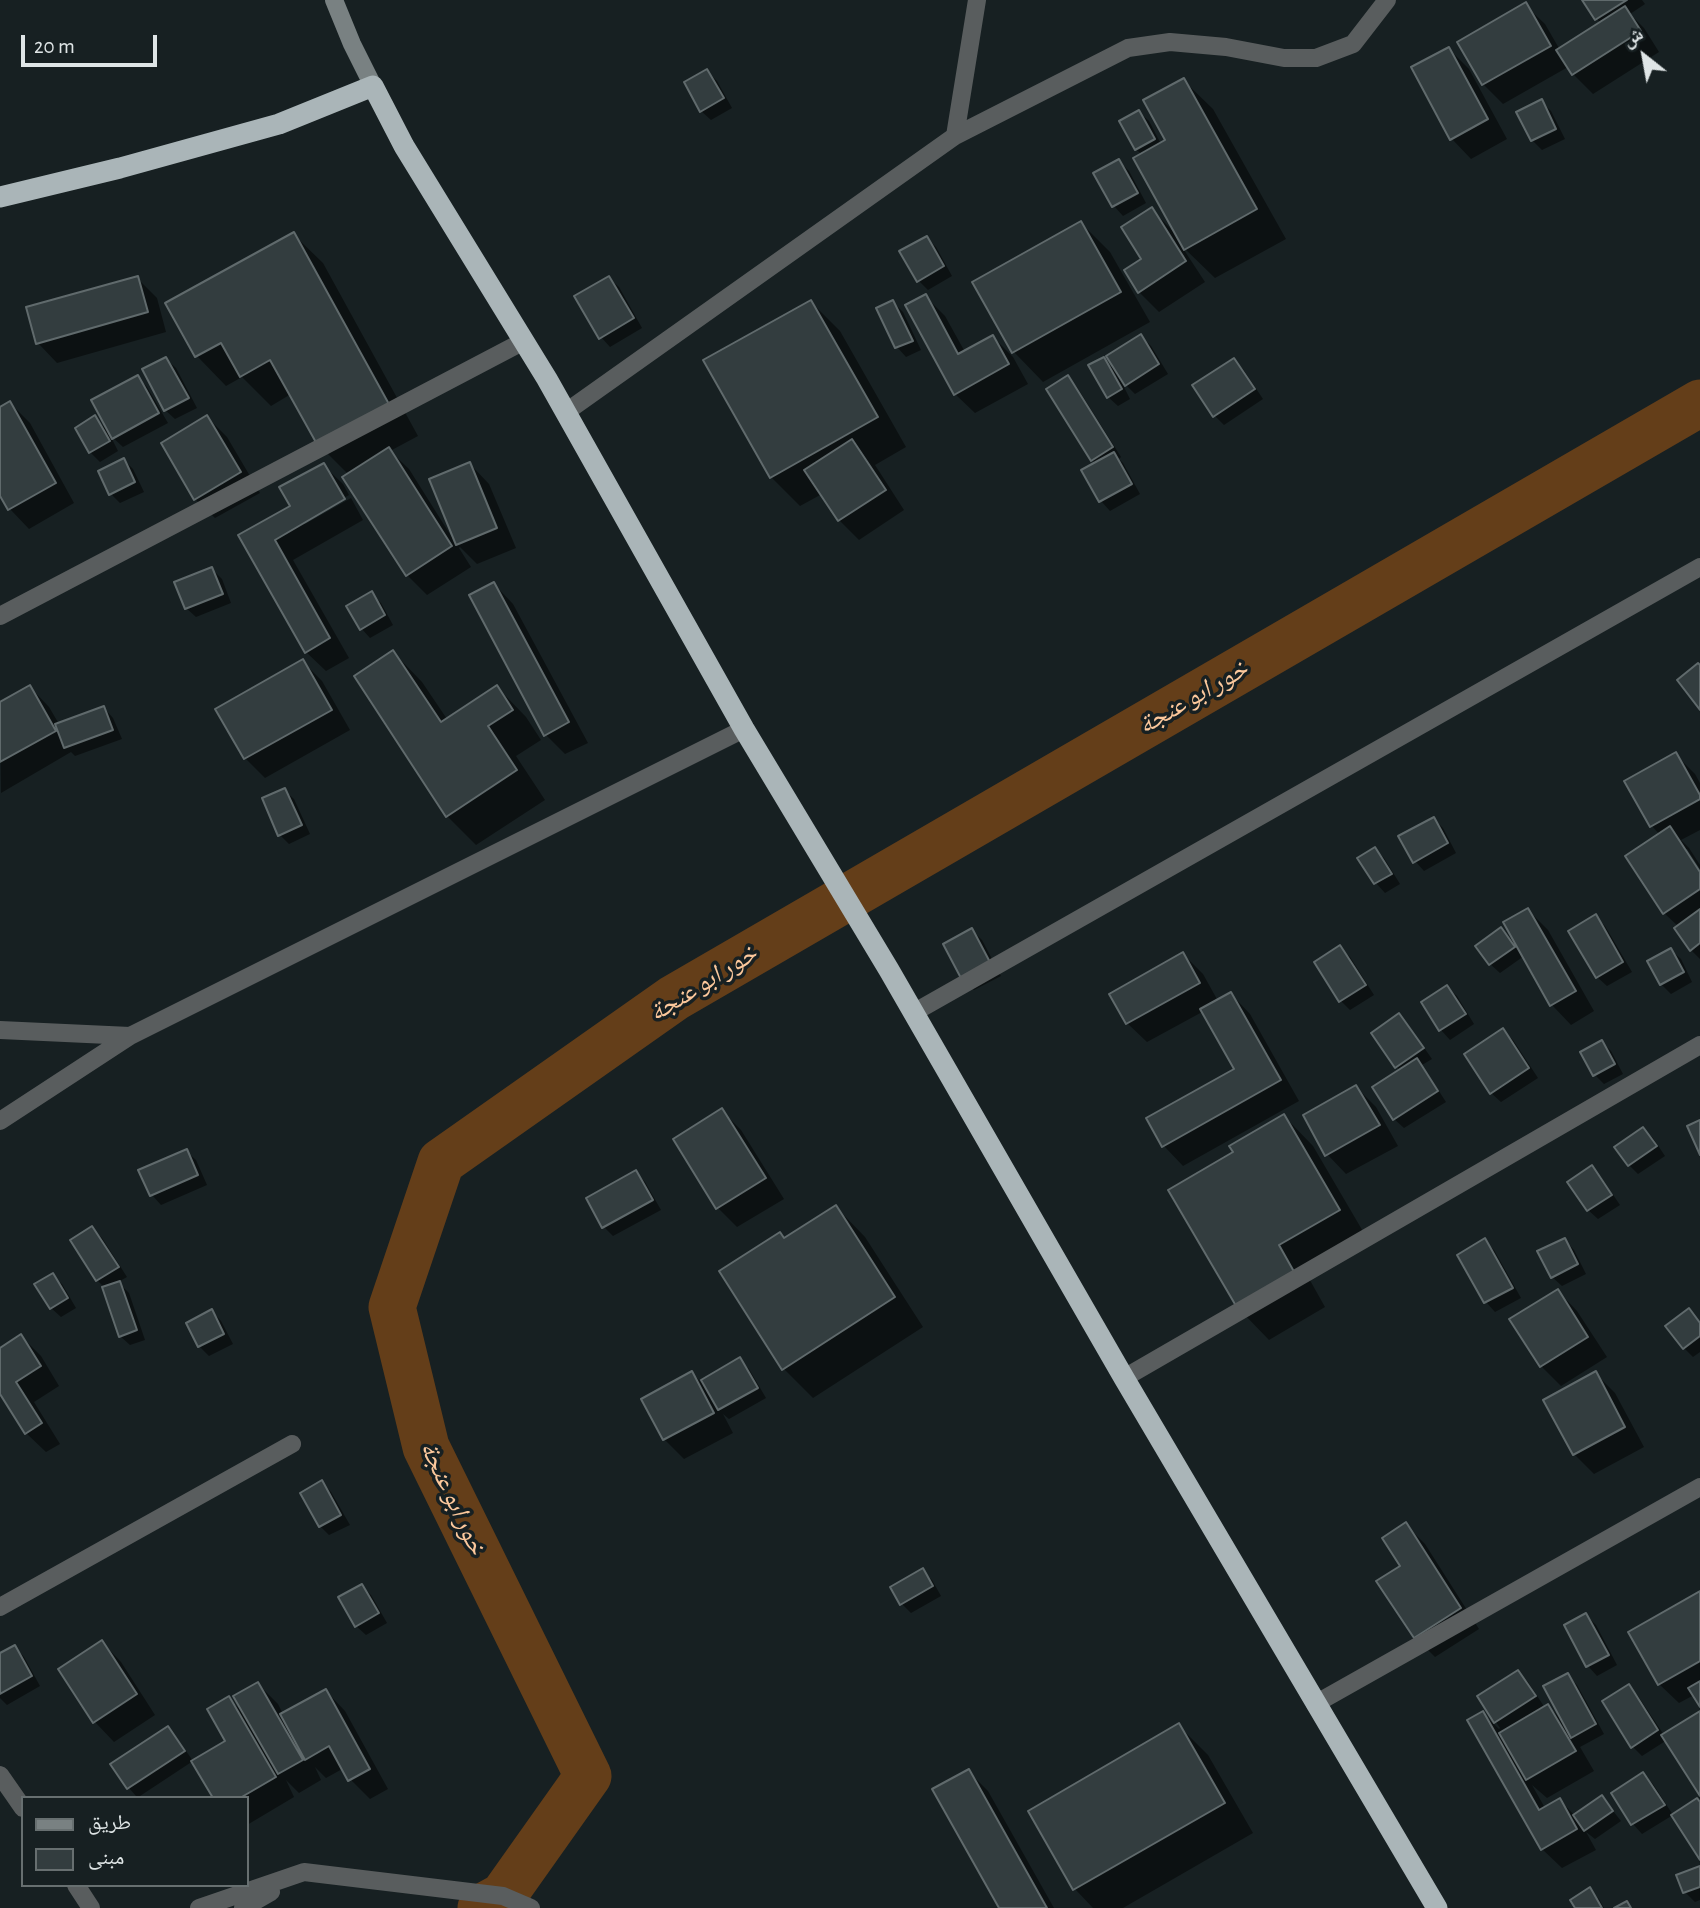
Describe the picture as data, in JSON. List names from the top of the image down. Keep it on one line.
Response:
{"water":["خور ابو عنجة"],"legend":["طريق","مبنى"],"scale_bar":"20 m","north":"top left"}
